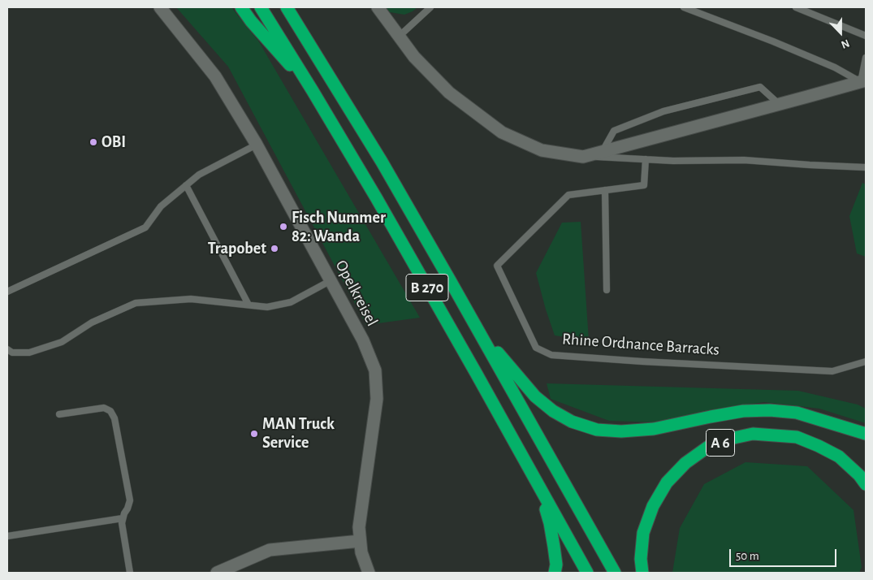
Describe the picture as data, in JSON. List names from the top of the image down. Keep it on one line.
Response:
{"streets":{"highway":["B 270","A 6"],"street":["Opelkreisel"],"lane":["Rhine Ordnance Barracks"]},"places":["OBI","Fisch Nummer 82: Wanda","Trapobet","MAN Truck Service"],"scale_bar":"50 m","north":"bottom"}
